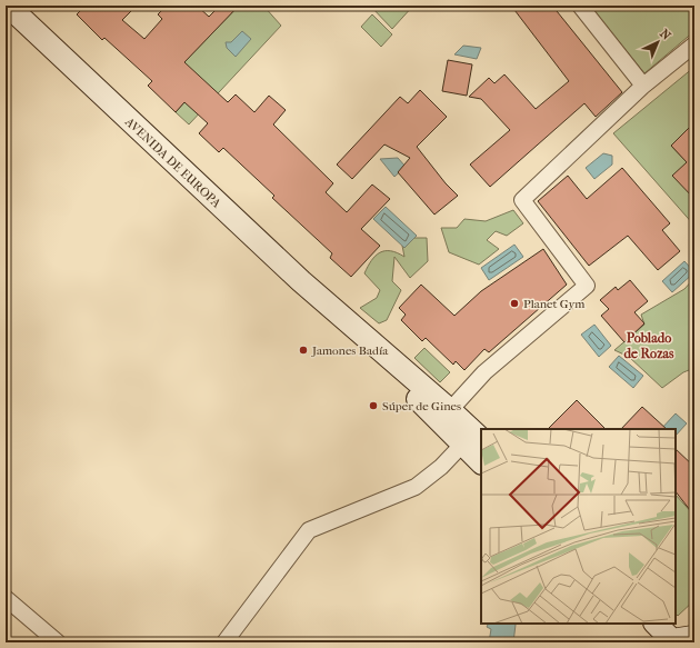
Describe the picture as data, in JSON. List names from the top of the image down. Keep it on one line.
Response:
{"streets":{"main road":["AVENIDA DE EUROPA"]},"districts":["Poblado de Rozas"],"places":["Planet Gym","Jamones Badía","Súper de Gines"],"north":"top right"}
